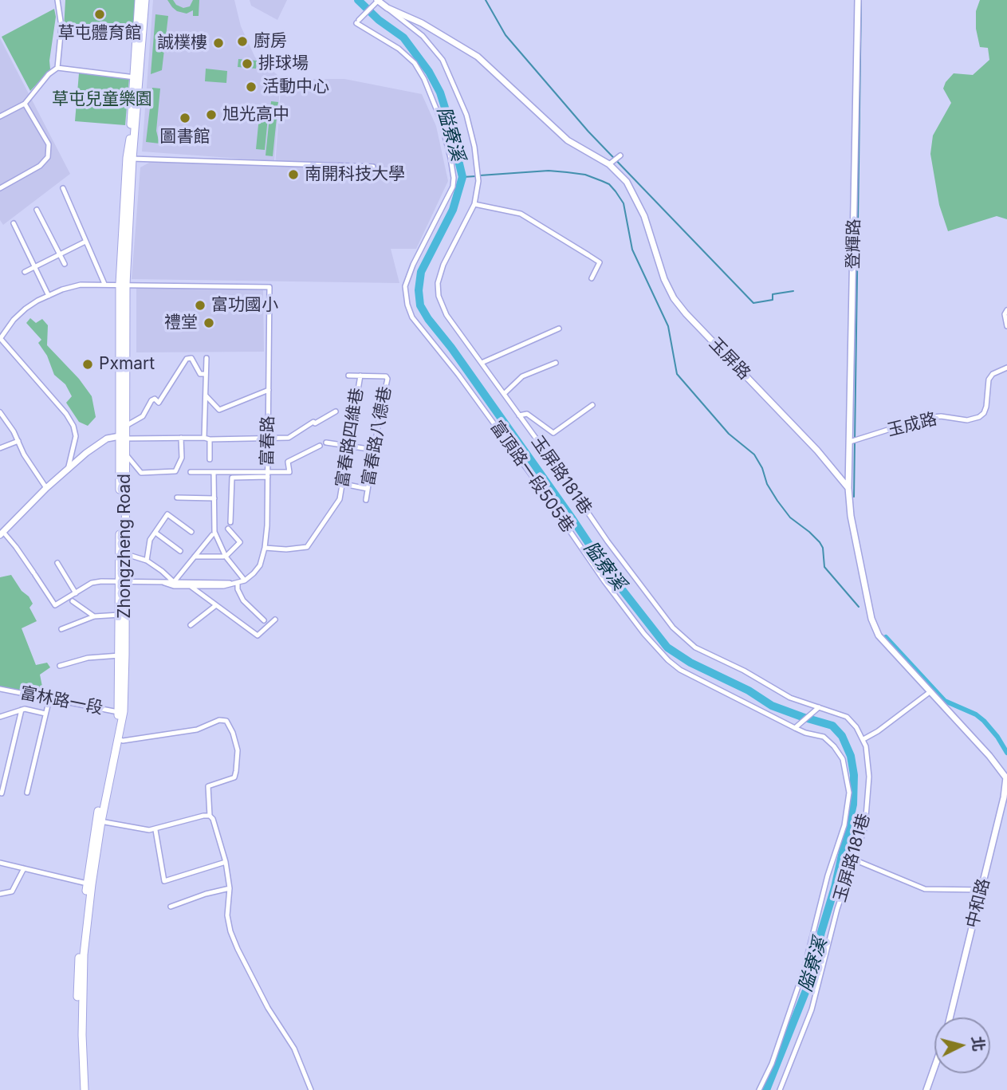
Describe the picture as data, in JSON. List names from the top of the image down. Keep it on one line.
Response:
{"streets":{"main road":["Zhongzheng Road"],"street":["登輝路","玉屏路","玉成路","富春路八德巷","富春路四維巷","富春路","玉屏路181巷","富頂路一段505巷","富林路一段","中和路"]},"crossings":[["登輝路","玉屏路"],["登輝路","玉成路"],["玉屏路","玉屏路181巷"],["玉屏路","富頂路一段505巷"],["富春路八德巷","富春路四維巷"],["富春路四維巷","富春路"],["富春路","Zhongzheng Road"],["Zhongzheng Road","富林路一段"]],"water":["隘寮溪"],"parks":["草屯兒童樂園"],"places":["草屯體育館","廚房","誠樸樓","排球場","活動中心","旭光高中","圖書館","南開科技大學","富功國小","禮堂","Pxmart"],"north":"right"}
